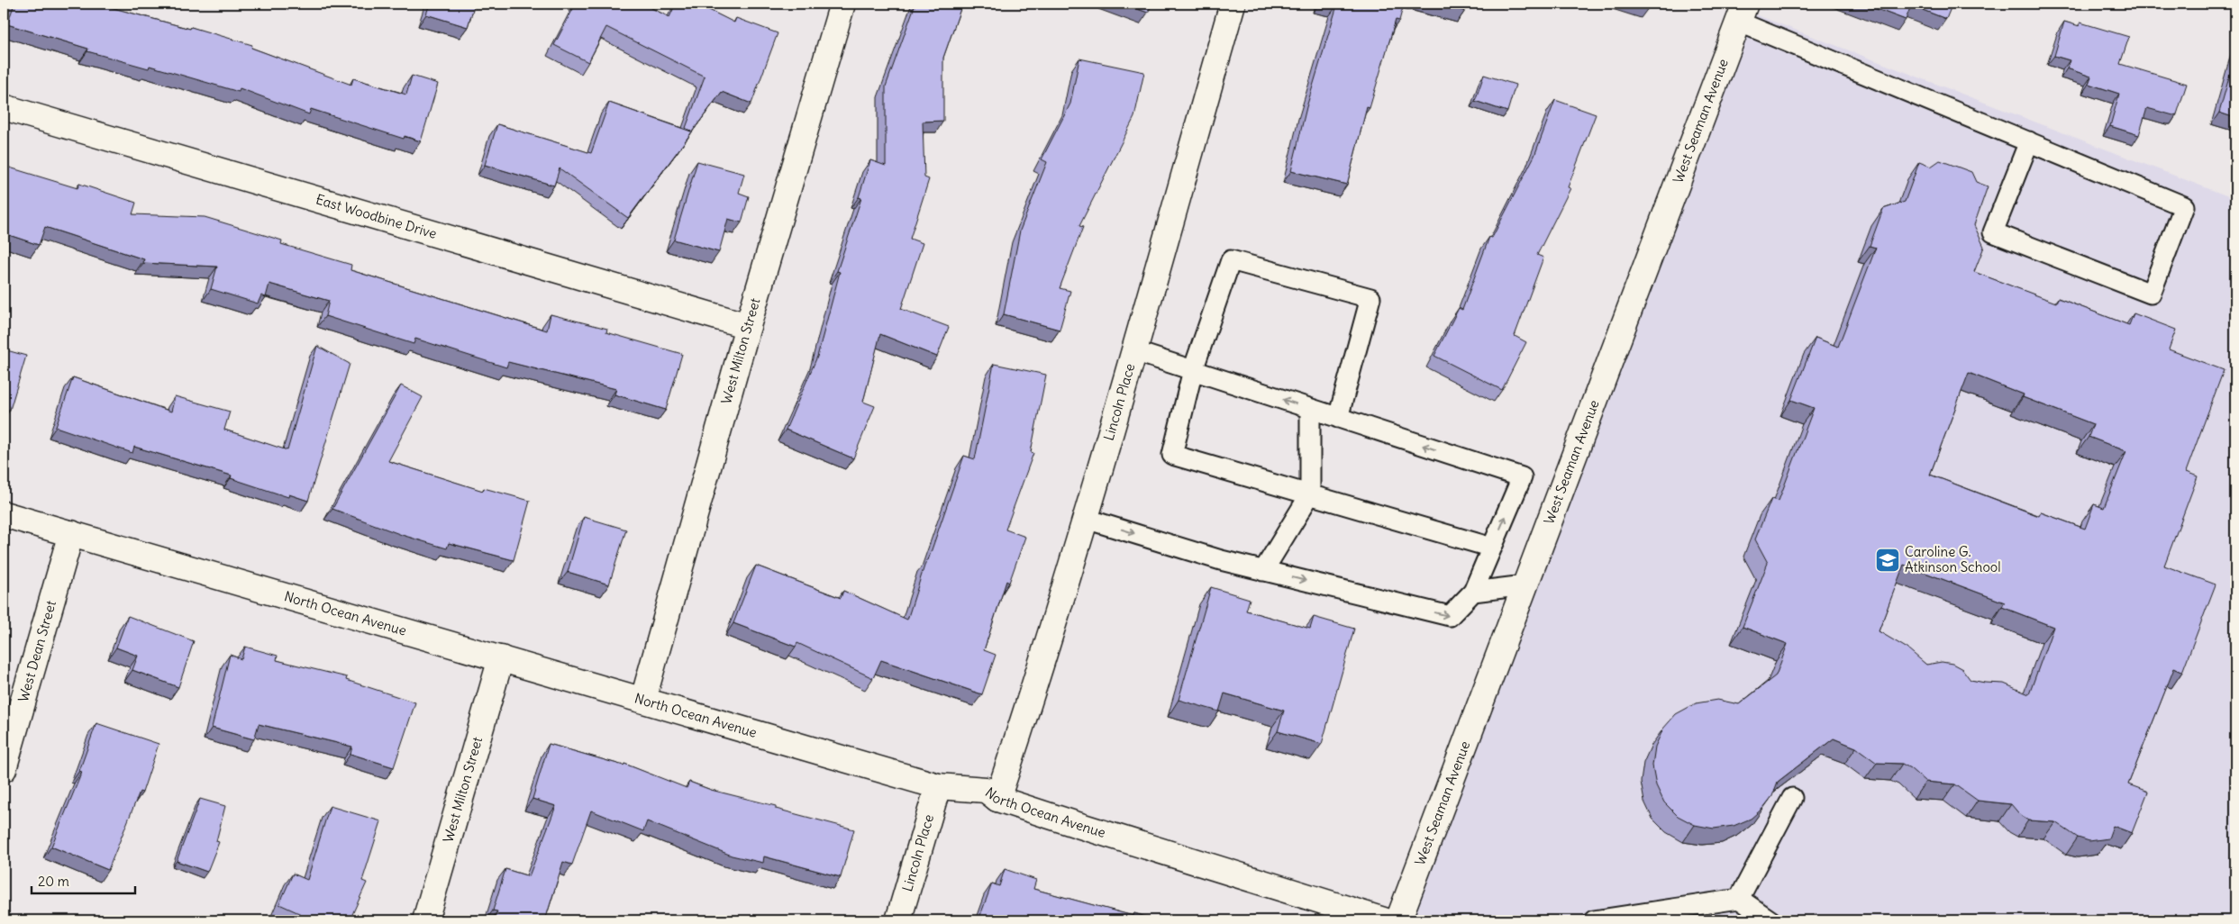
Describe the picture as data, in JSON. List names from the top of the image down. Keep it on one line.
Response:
{"streets":{"street":["West Seaman Avenue","East Woodbine Drive","West Milton Street","Lincoln Place","North Ocean Avenue","West Dean Street"]},"crossings":[["East Woodbine Drive","West Milton Street"],["West Milton Street","North Ocean Avenue"],["Lincoln Place","North Ocean Avenue"],["North Ocean Avenue","West Dean Street"]],"places":{"school or university":["Caroline G. Atkinson School"]},"scale_bar":"20 m"}
